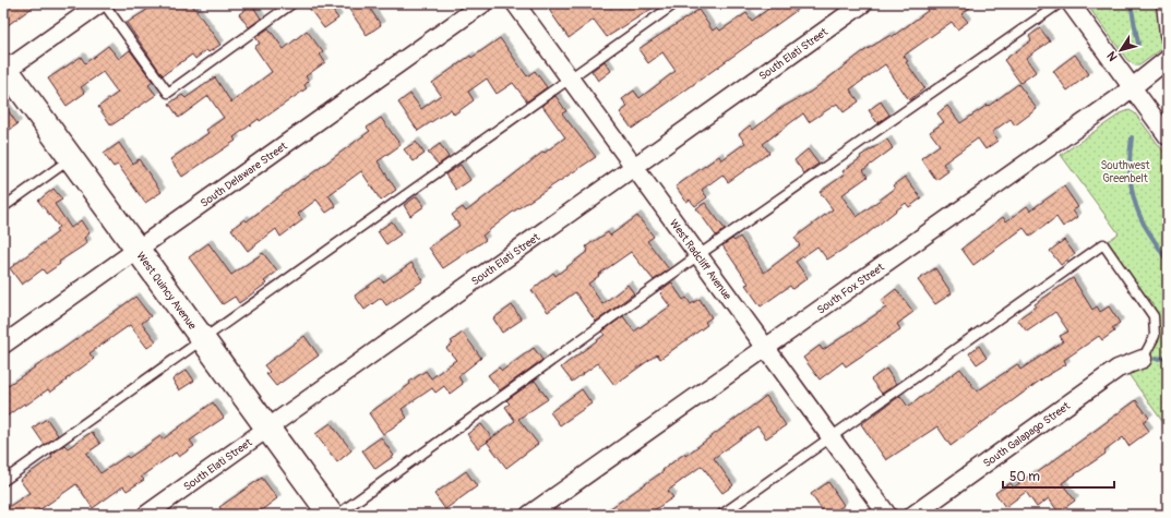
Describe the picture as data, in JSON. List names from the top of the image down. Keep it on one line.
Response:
{"streets":{"street":["South Elati Street","South Delaware Street","West Radcliff Avenue","South Fox Street","West Quincy Avenue","South Galapago Street"]},"crossings":[["South Elati Street","West Radcliff Avenue"],["South Elati Street","West Quincy Avenue"],["South Delaware Street","West Quincy Avenue"],["West Radcliff Avenue","South Fox Street"]],"parks":["Southwest Greenbelt"],"scale_bar":"50 m","north":"bottom left"}
